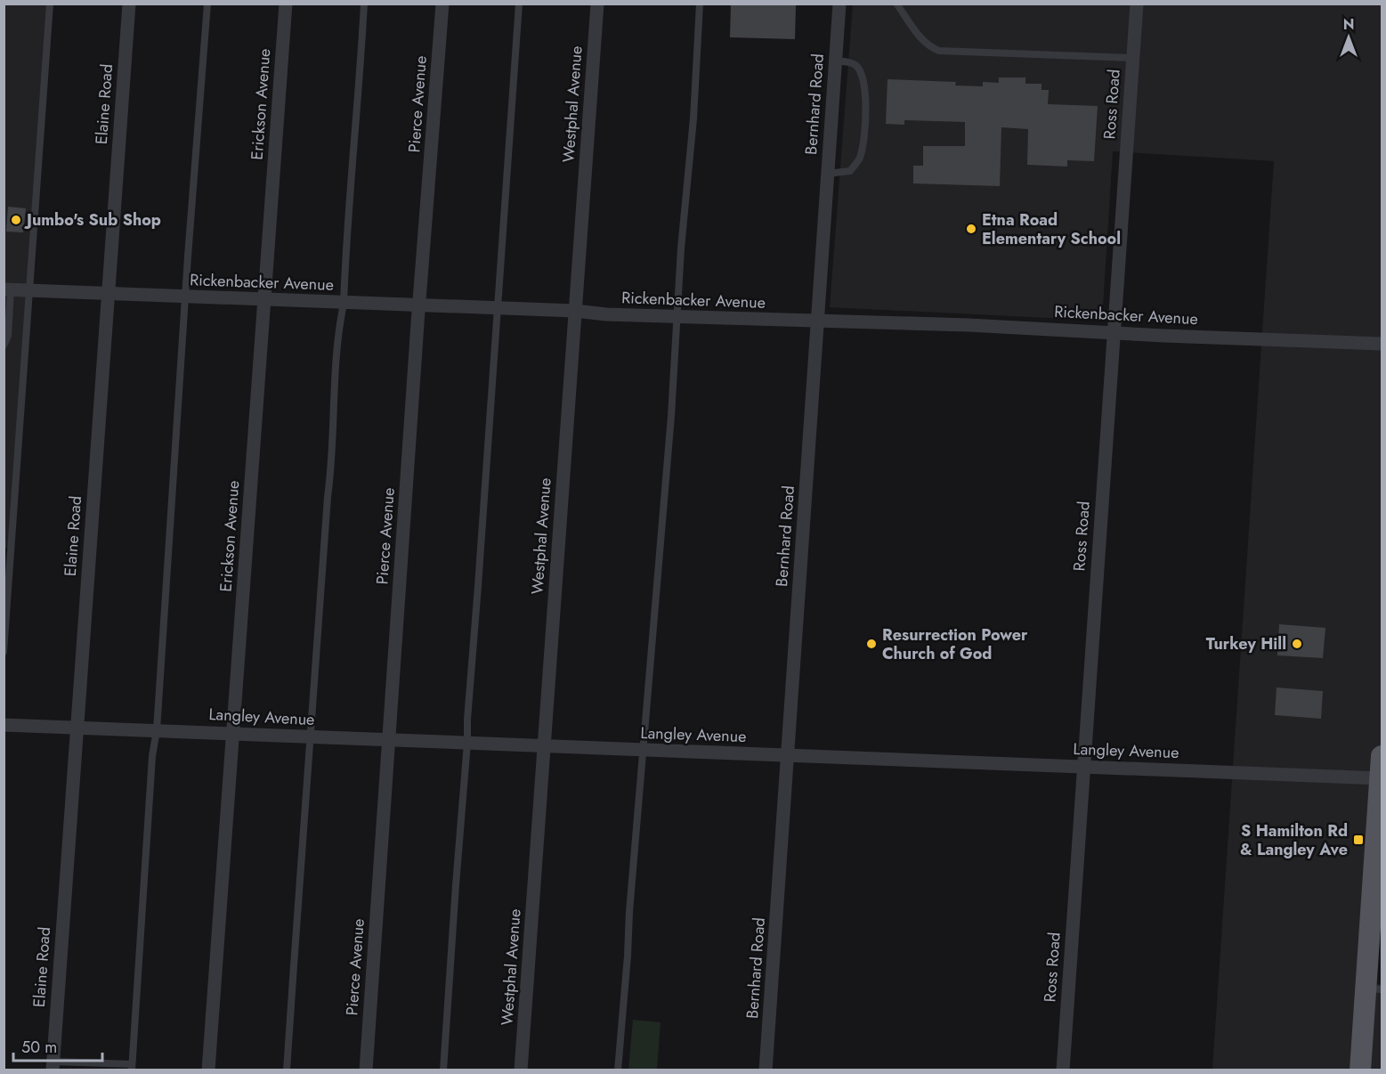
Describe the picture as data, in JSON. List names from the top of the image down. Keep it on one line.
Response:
{"streets":{"street":["Elaine Road","Erickson Avenue","Pierce Avenue","Westphal Avenue","Bernhard Road","Ross Road","Rickenbacker Avenue","Langley Avenue"]},"crossings":[["Elaine Road","Rickenbacker Avenue"],["Elaine Road","Langley Avenue"],["Erickson Avenue","Rickenbacker Avenue"],["Erickson Avenue","Langley Avenue"],["Pierce Avenue","Rickenbacker Avenue"],["Pierce Avenue","Langley Avenue"],["Westphal Avenue","Rickenbacker Avenue"],["Westphal Avenue","Langley Avenue"],["Bernhard Road","Rickenbacker Avenue"],["Bernhard Road","Langley Avenue"],["Ross Road","Rickenbacker Avenue"],["Ross Road","Langley Avenue"]],"places":{"other":["Jumbo's Sub Shop","Etna Road Elementary School","Resurrection Power Church of God","Turkey Hill"],"transit":["S Hamilton Rd & Langley Ave"]},"scale_bar":"50 m","north":"top"}
